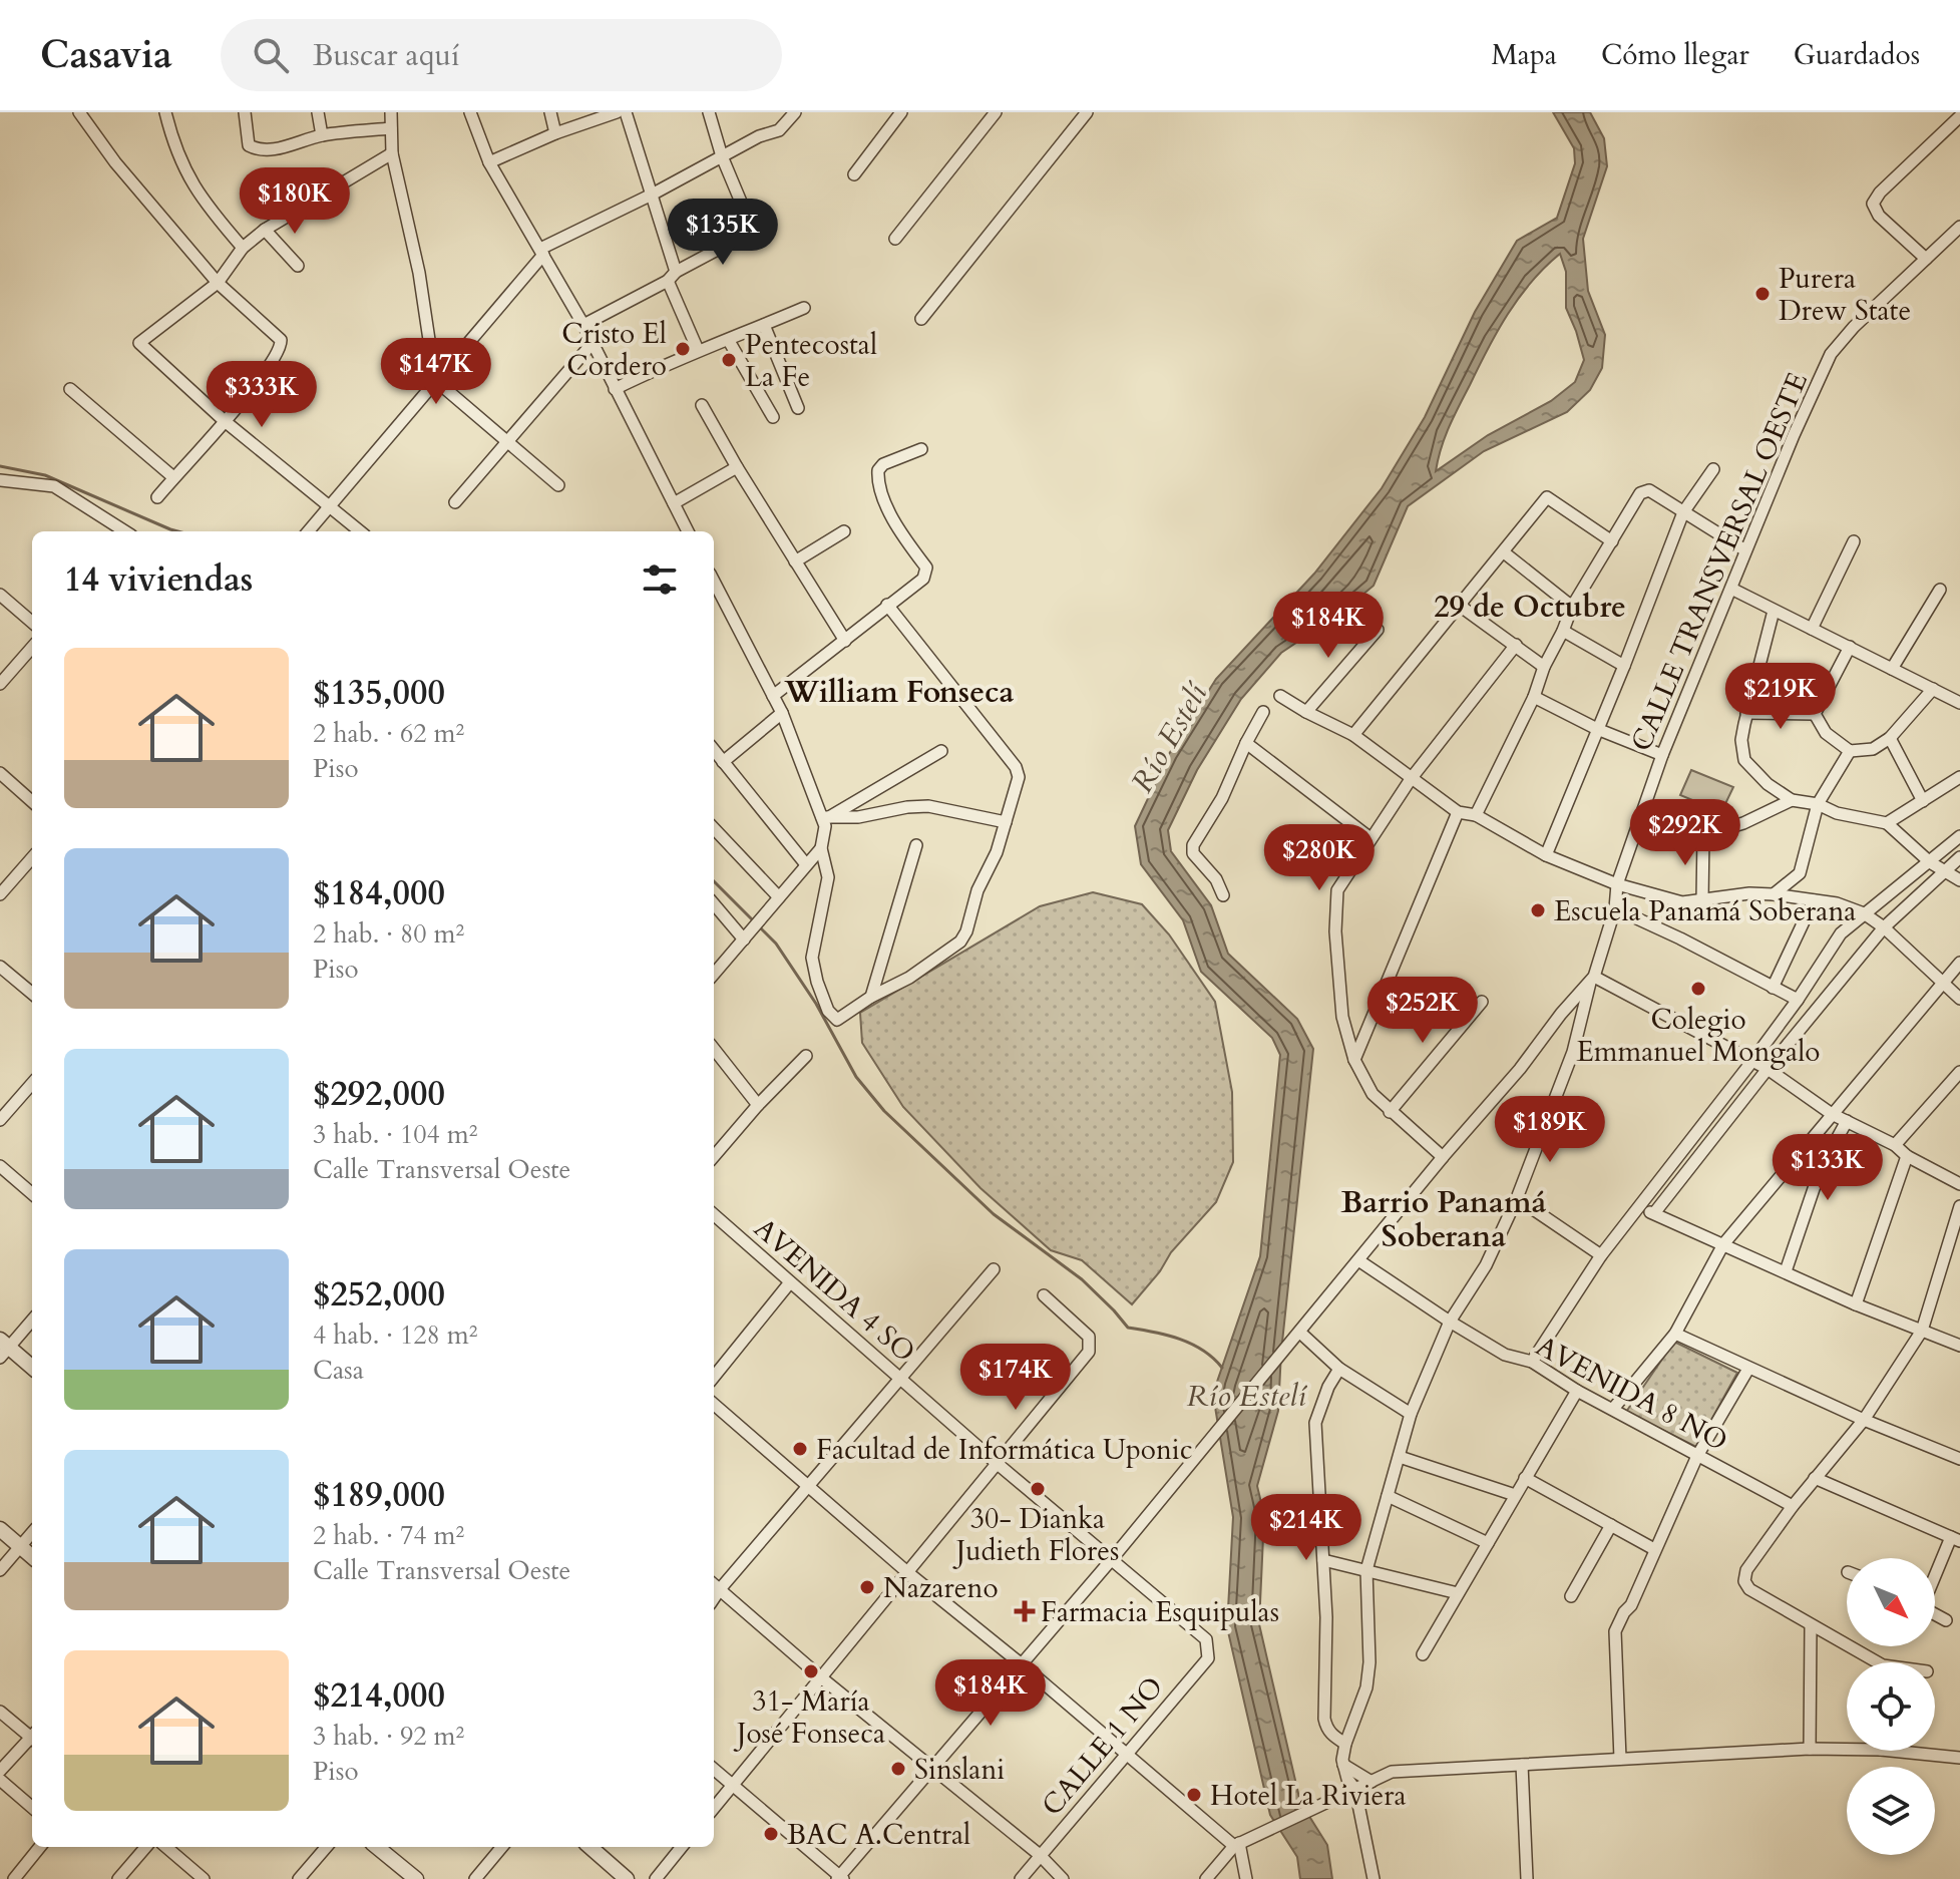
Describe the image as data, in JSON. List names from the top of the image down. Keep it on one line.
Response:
{"streets":{"street":["CALLE TRANSVERSAL OESTE","AVENIDA 4 SO","AVENIDA 8 NO","CALLE 1 NO"]},"crossings":[["CALLE TRANSVERSAL OESTE","AVENIDA 4 SO"],["CALLE TRANSVERSAL OESTE","AVENIDA 8 NO"],["AVENIDA 4 SO","CALLE 1 NO"]],"districts":["29 de Octubre","William Fonseca","Barrio Panamá Soberana"],"water":["Río Estelí"],"places":{"other":["Purera Drew State","Cristo El Cordero","Pentecostal La Fe","Escuela Panamá Soberana","Colegio Emmanuel Mongalo","Facultad de Informática Uponic","30- Dianka Judieth Flores","Nazareno","31- María José Fonseca","Sinslani","Hotel La Riviera","BAC A.Central"],"health":["Farmacia Esquipulas"]},"north":"bottom right","page":{"header":"Casavia","search":"Buscar aquí","nav":["Mapa","Cómo llegar","Guardados"],"price":["$180K","$135K","$147K","$333K","$184K","$219K","$292K","$280K","$252K","$189K","$133K","$174K","$214K","$184K"],"heading":"14 viviendas","list":[{"name":"$135,000","note":"2 hab. · 62 m² · Piso"},{"name":"$184,000","note":"2 hab. · 80 m² · Piso"},{"name":"$292,000","note":"3 hab. · 104 m² · Calle Transversal Oeste"},{"name":"$252,000","note":"4 hab. · 128 m² · Casa"},{"name":"$189,000","note":"2 hab. · 74 m² · Calle Transversal Oeste"},{"name":"$214,000","note":"3 hab. · 92 m² · Piso"}]}}
